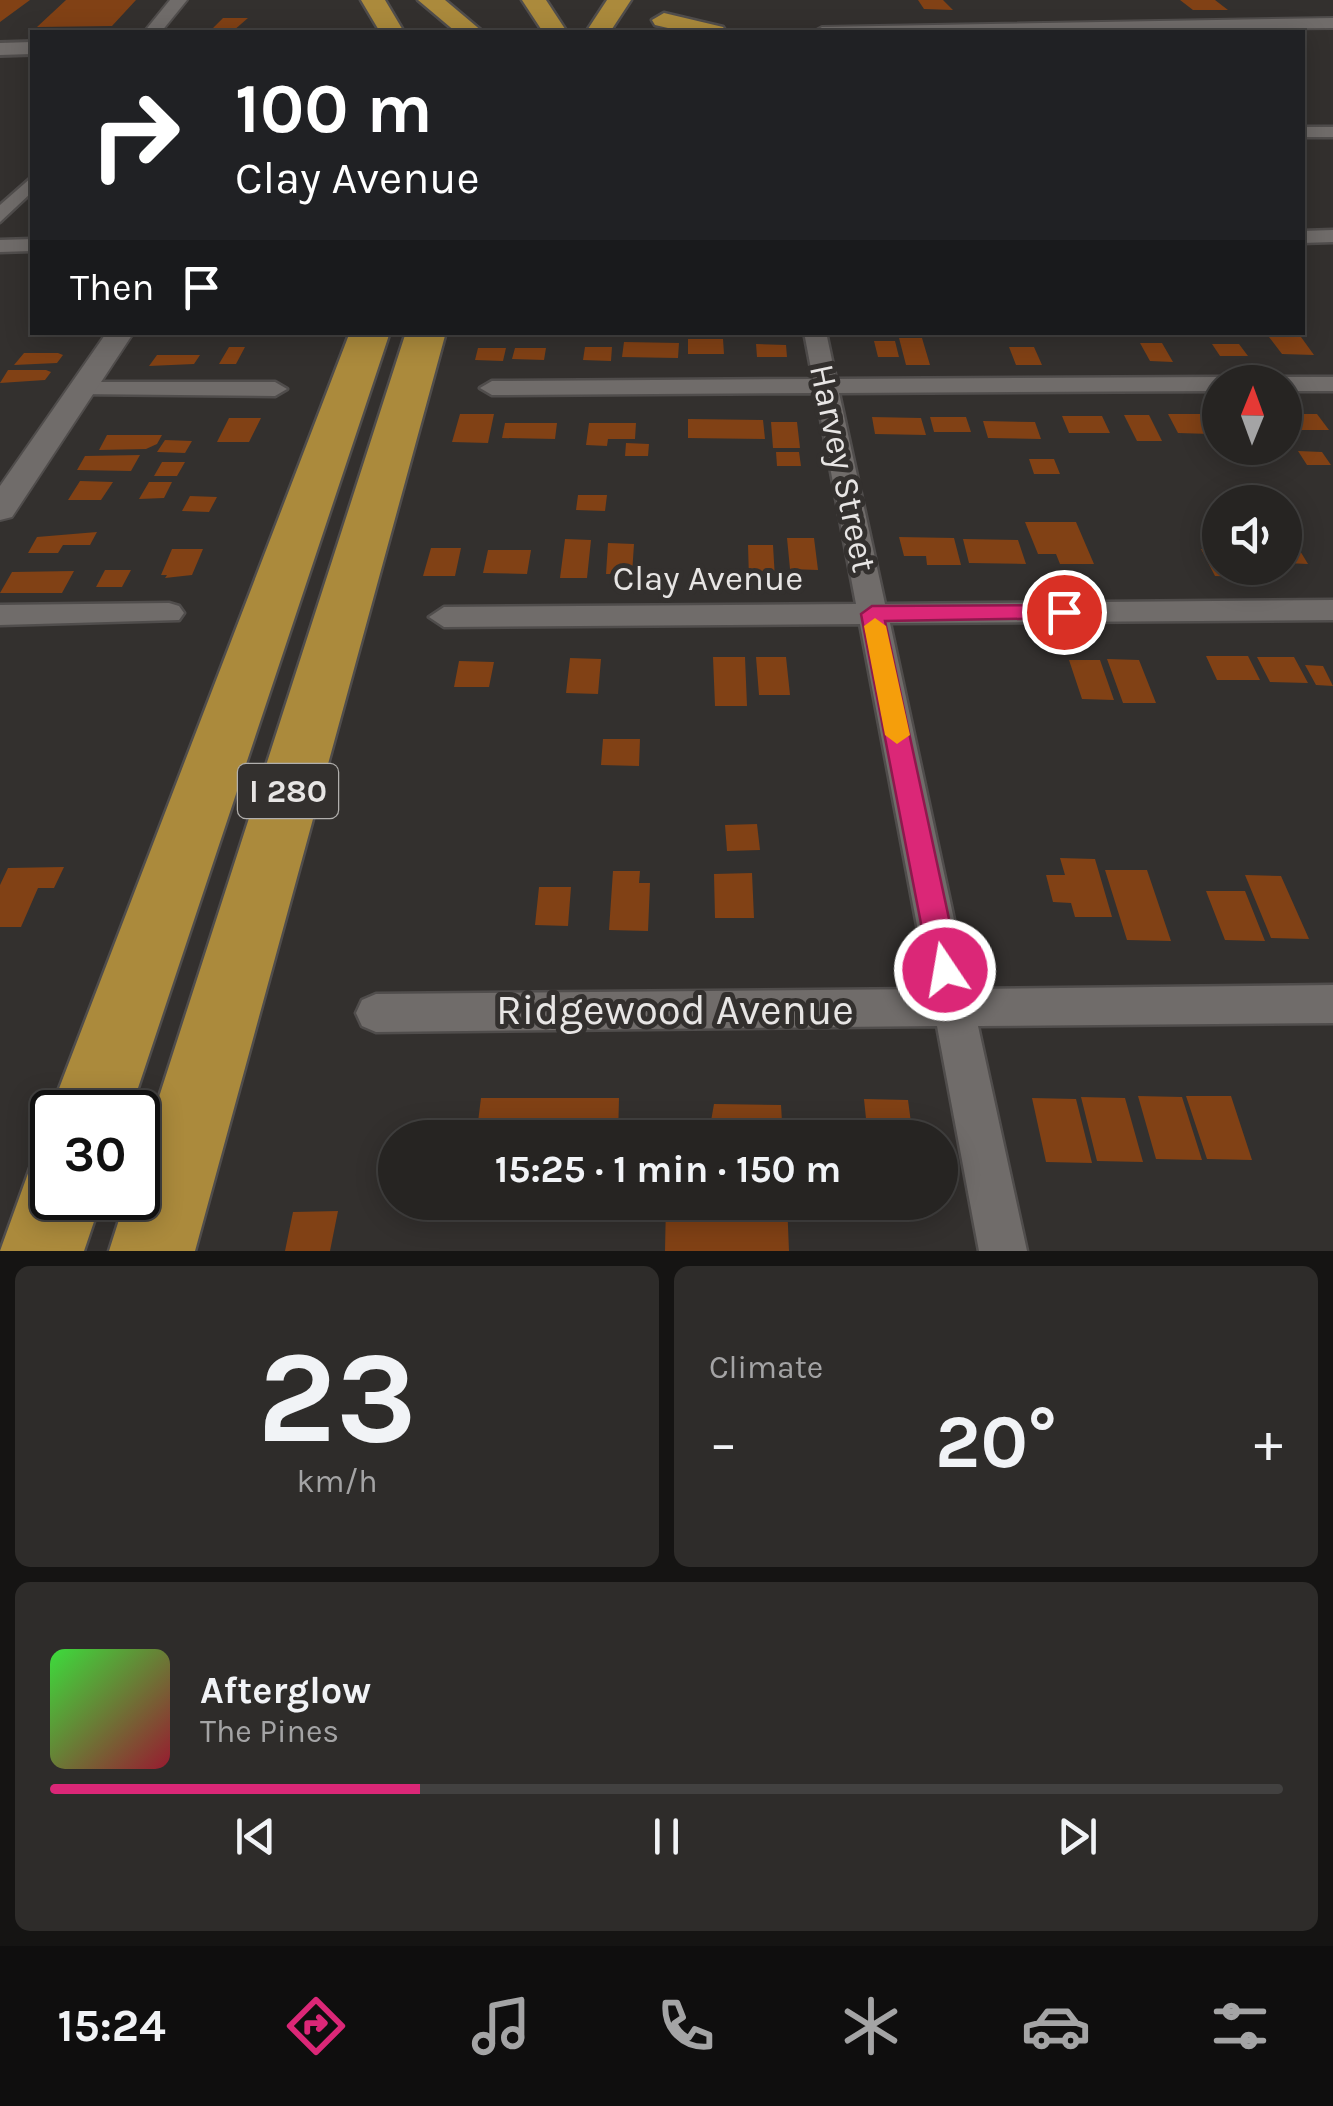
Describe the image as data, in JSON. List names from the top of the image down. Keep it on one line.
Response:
{"streets":{"highway":["I 280"],"street":["Harvey Street","Clay Avenue","Ridgewood Avenue"]},"crossings":[["Harvey Street","Clay Avenue"],["Harvey Street","Ridgewood Avenue"]],"north":"top","page":{"turn":["100 m","Clay Avenue"],"then":"Then","limit":"30","trip":"15:25 · 1 min · 150 m","tile":[["23","km/h"],"Climate"],"heat":["−","20°","+"],"song":["Afterglow","The Pines"],"tabs":"15:24"}}
